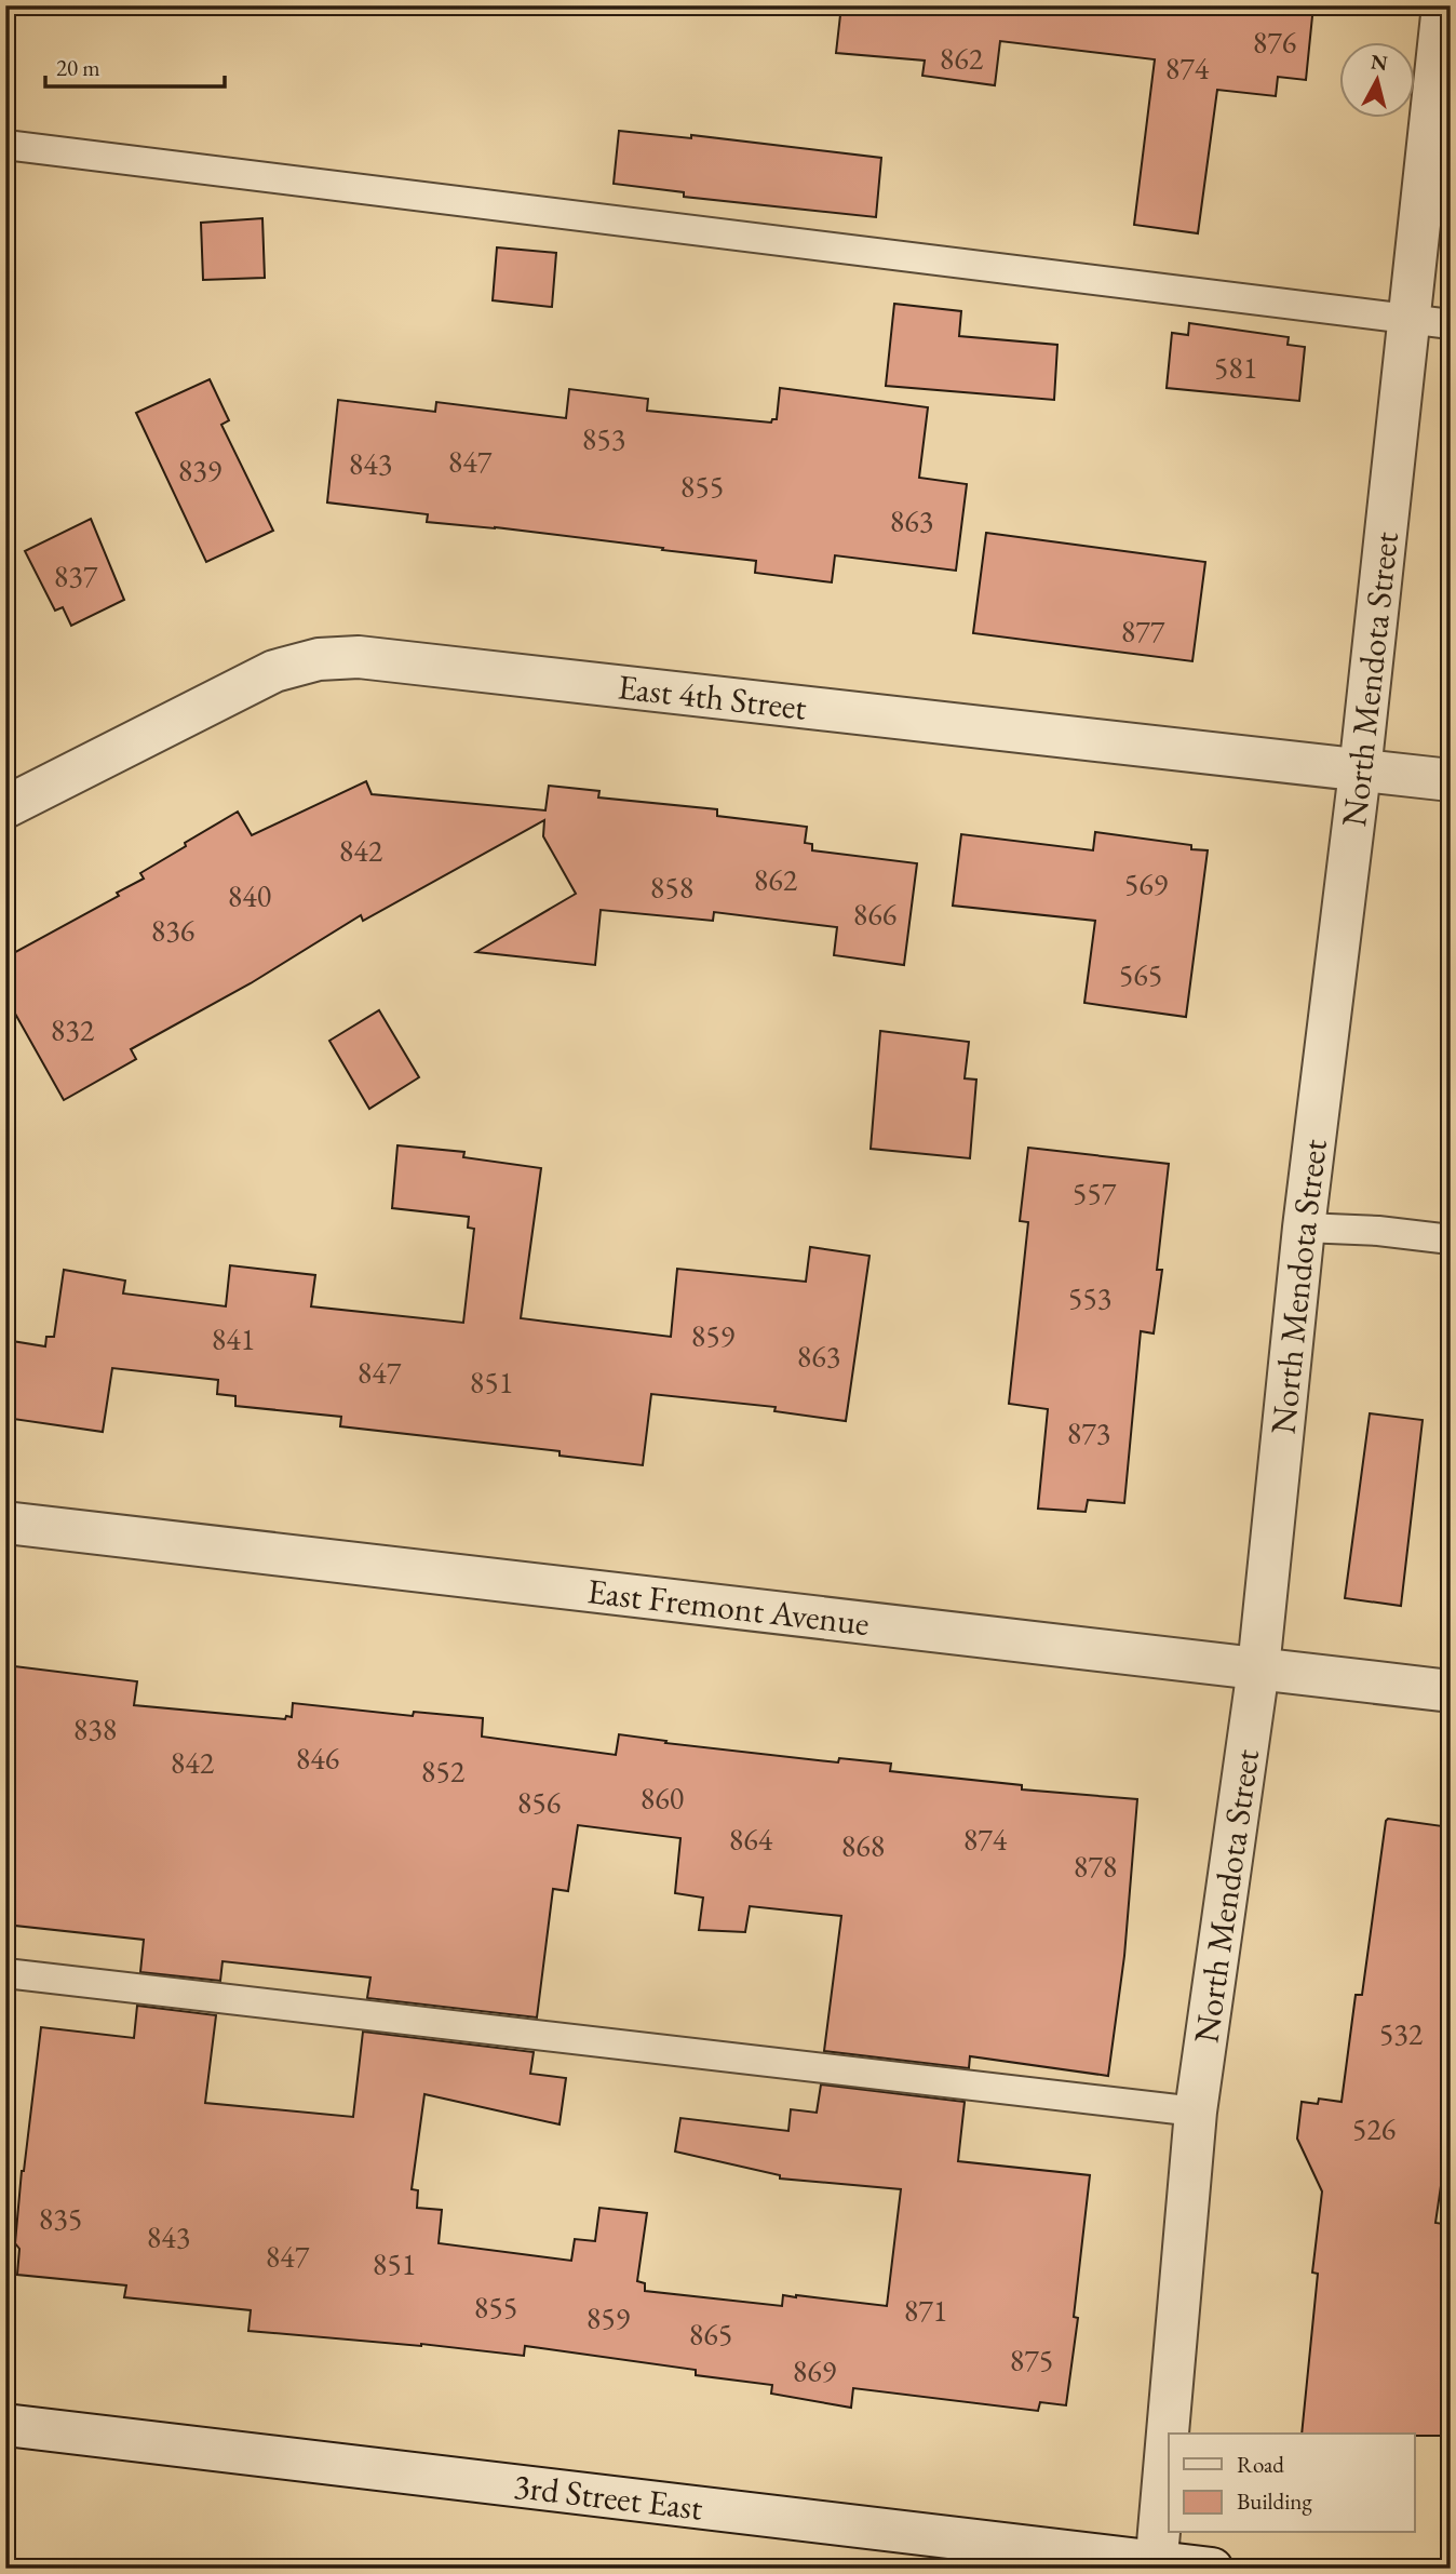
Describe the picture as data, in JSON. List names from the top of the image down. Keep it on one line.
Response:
{"streets":{"street":["North Mendota Street","East 4th Street","East Fremont Avenue","3rd Street East"]},"crossings":[["North Mendota Street","East 4th Street"],["North Mendota Street","East Fremont Avenue"],["North Mendota Street","3rd Street East"]],"house_numbers":["876","862","874","581","853","847","843","839","855","863","837","877","842","862","569","858","840","866","836","565","832","557","553","859","841","863","847","851","873","838","846","842","852","860","856","864","874","868","878","532","526","835","843","847","851","855","871","859","865","875","869"],"legend":["Road","Building"],"scale_bar":"20 m","north":"top"}
